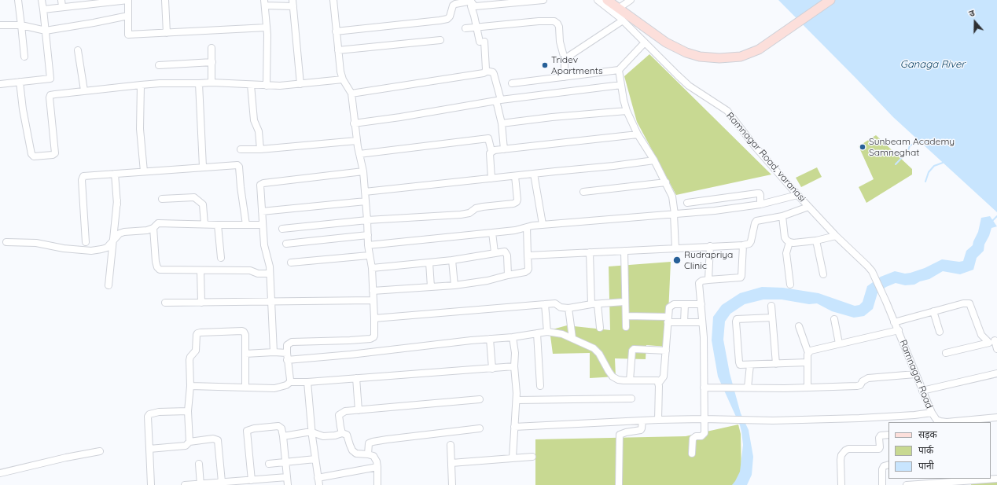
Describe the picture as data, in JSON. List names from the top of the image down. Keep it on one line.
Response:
{"streets":{"street":["Ramnagar Road, varanasi","Ramnagar Road"]},"crossings":[["Ramnagar Road, varanasi","Ramnagar Road"]],"water":["Ganaga River"],"places":["Tridev Apartments","Sunbeam Academy Samneghat","Rudrapriya Clinic"],"legend":["सड़क","पार्क","पानी"],"north":"top"}
